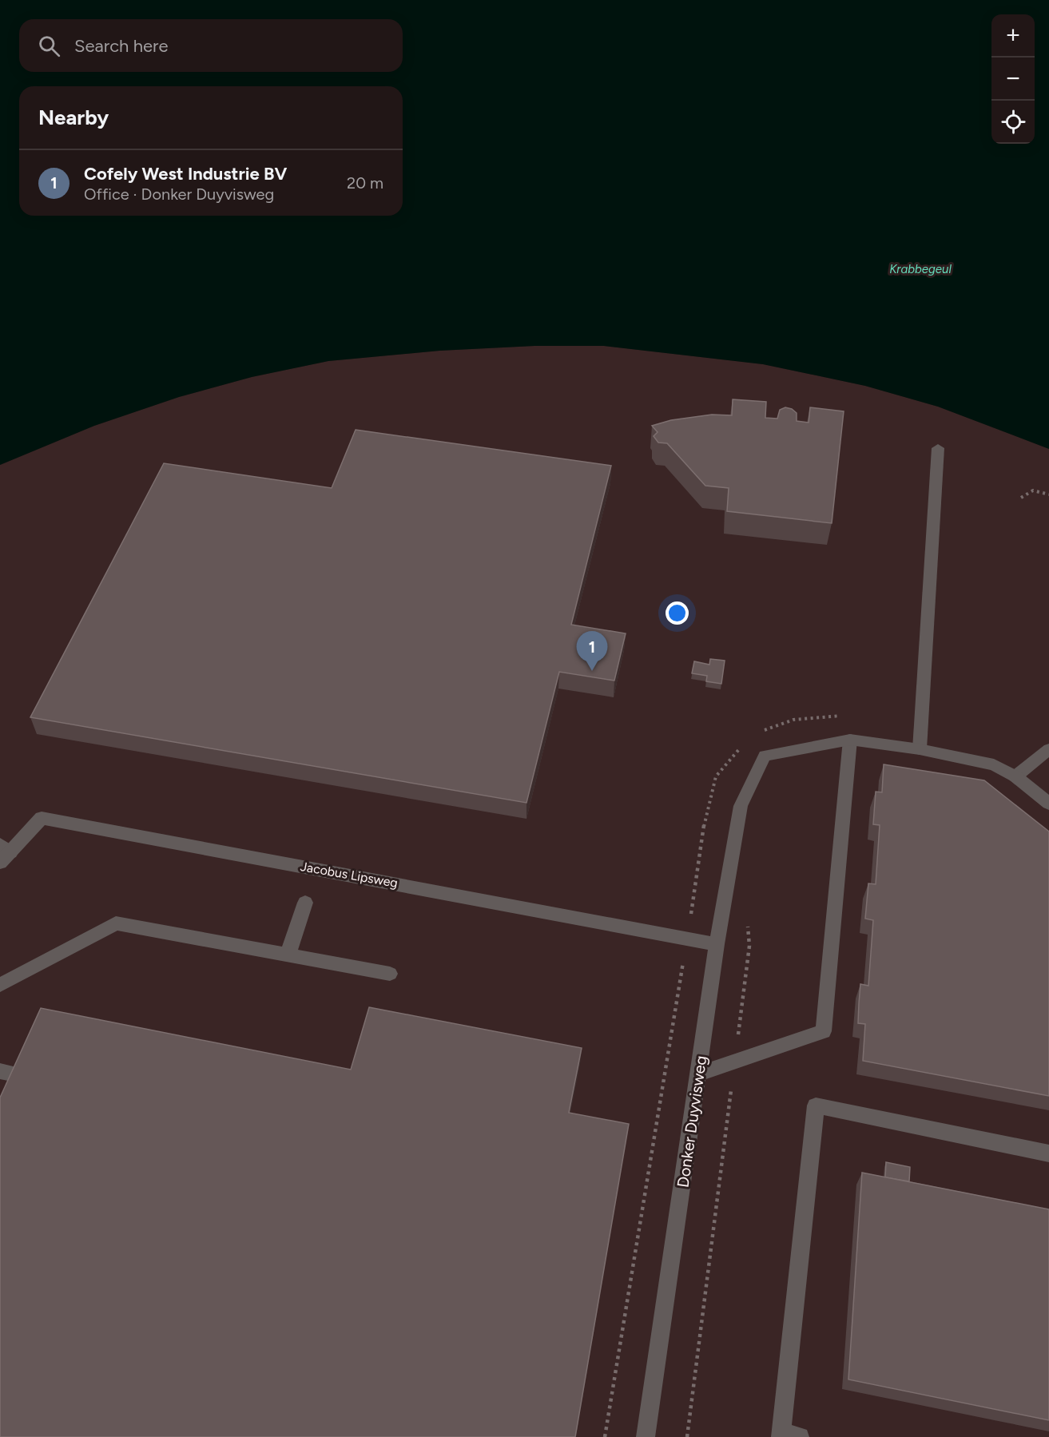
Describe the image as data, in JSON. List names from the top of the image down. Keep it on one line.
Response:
{"streets":{"street":["Jacobus Lipsweg","Donker Duyvisweg"]},"crossings":[["Jacobus Lipsweg","Donker Duyvisweg"]],"water":["Krabbegeul"],"page":{"map_buttons":["+","−"],"search":"Search here","heading":"Nearby","list":[{"mark":"1","name":"Cofely West Industrie BV","note":"Office · Donker Duyvisweg","value":"20 m"}],"pins":"1"}}
